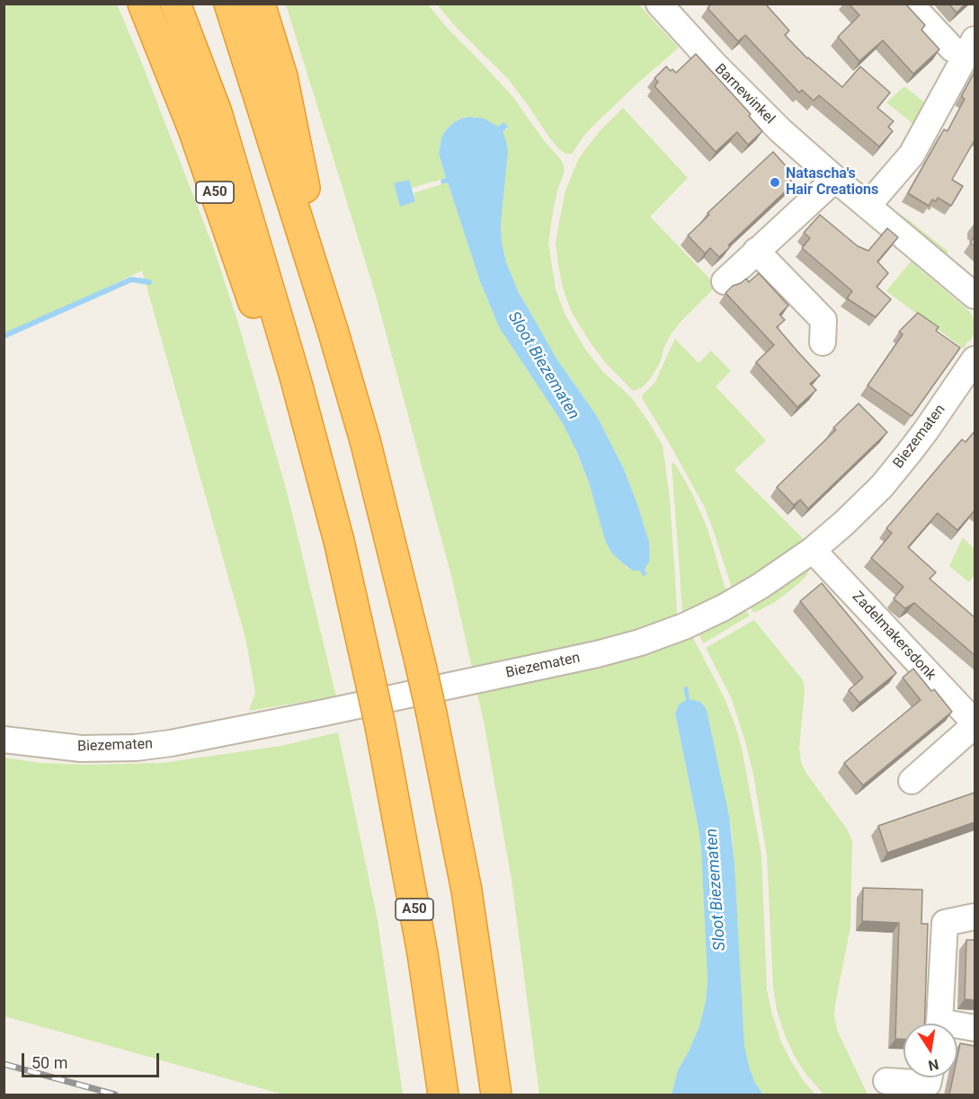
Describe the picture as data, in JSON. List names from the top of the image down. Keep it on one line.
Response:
{"streets":{"highway":["A50"],"street":["Barnewinkel","Biezematen","Zadelmakersdonk"]},"crossings":[["Biezematen","Zadelmakersdonk"]],"water":["Sloot Biezematen"],"places":["Natascha's Hair Creations"],"scale_bar":"50 m","north":"bottom"}
